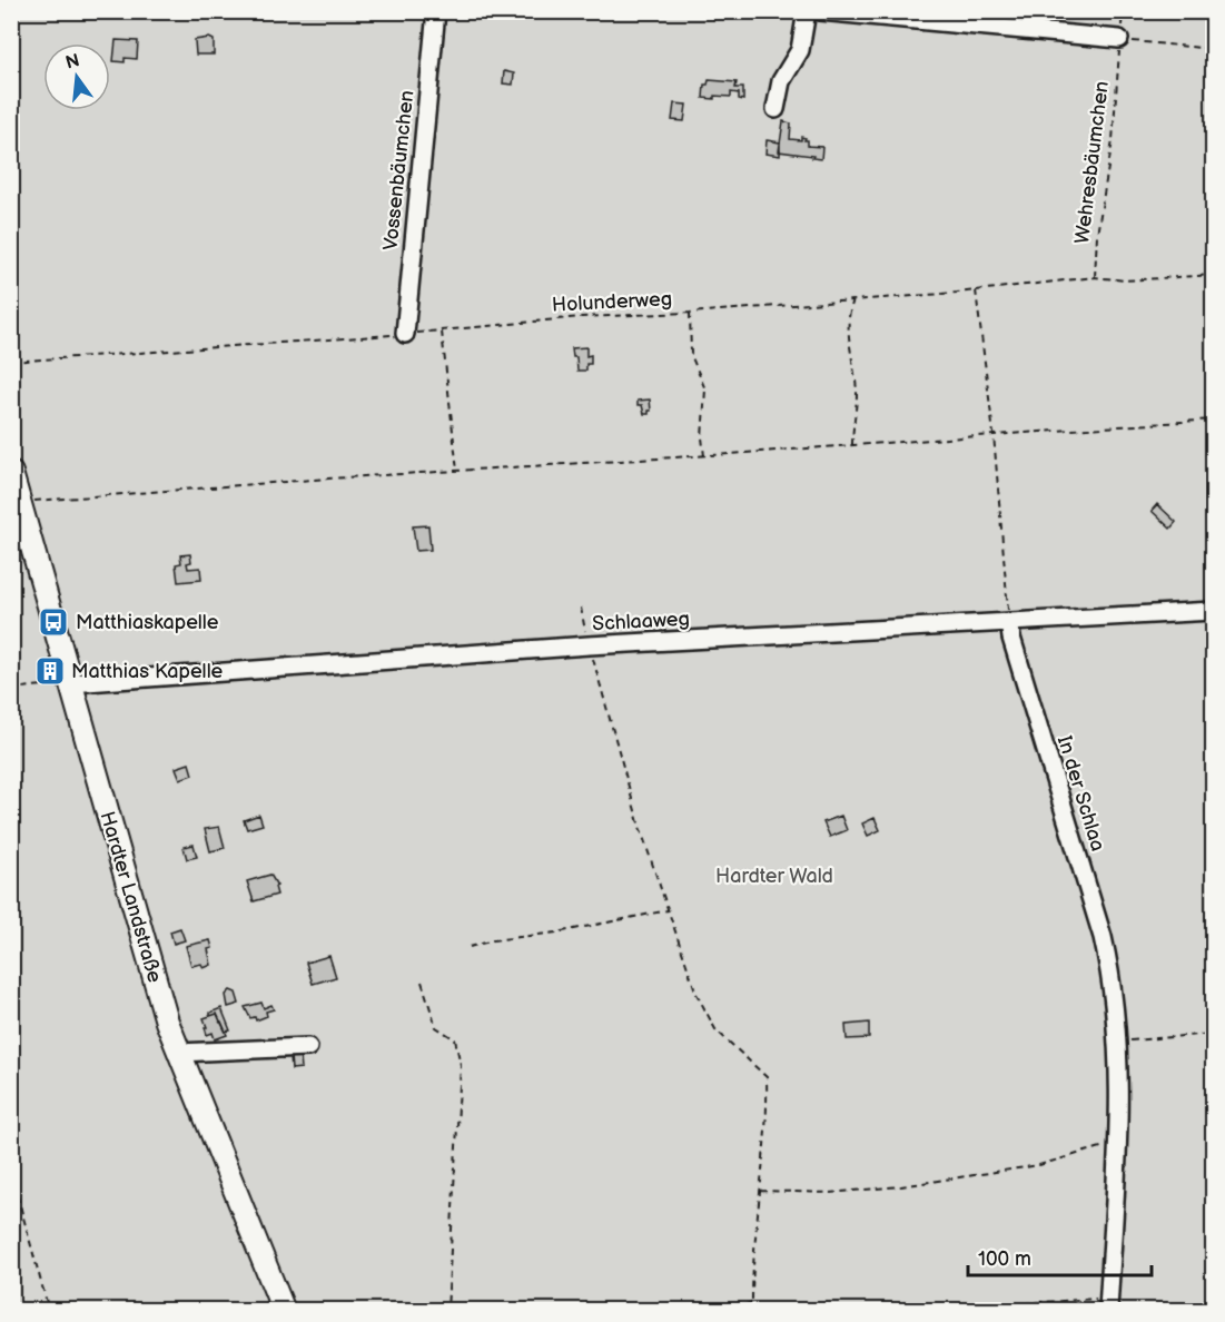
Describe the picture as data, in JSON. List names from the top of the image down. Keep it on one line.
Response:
{"streets":{"main road":["Hardter Landstraße"],"lane":["Vossenbäumchen","Schlaaweg","In der Schlaa"],"path":["Wehresbäumchen","Holunderweg"]},"crossings":[["Wehresbäumchen","Holunderweg"],["Vossenbäumchen","Holunderweg"],["Schlaaweg","In der Schlaa"],["Schlaaweg","Hardter Landstraße"]],"parks":["Hardter Wald"],"places":{"bus stop":["Matthiaskapelle"],"building":["Matthias Kapelle"]},"scale_bar":"100 m","north":"top"}
